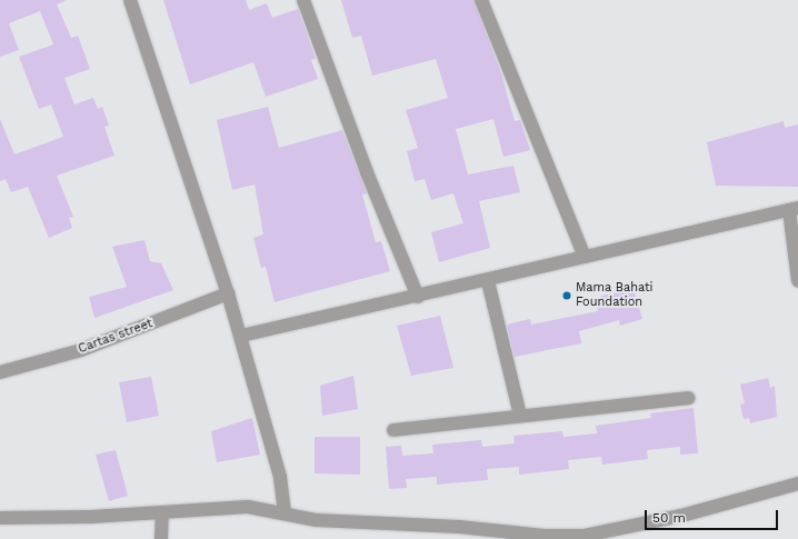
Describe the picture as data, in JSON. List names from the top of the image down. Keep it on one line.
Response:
{"streets":{"street":["Cartas street"]},"places":["Mama Bahati Foundation"],"scale_bar":"50 m"}
